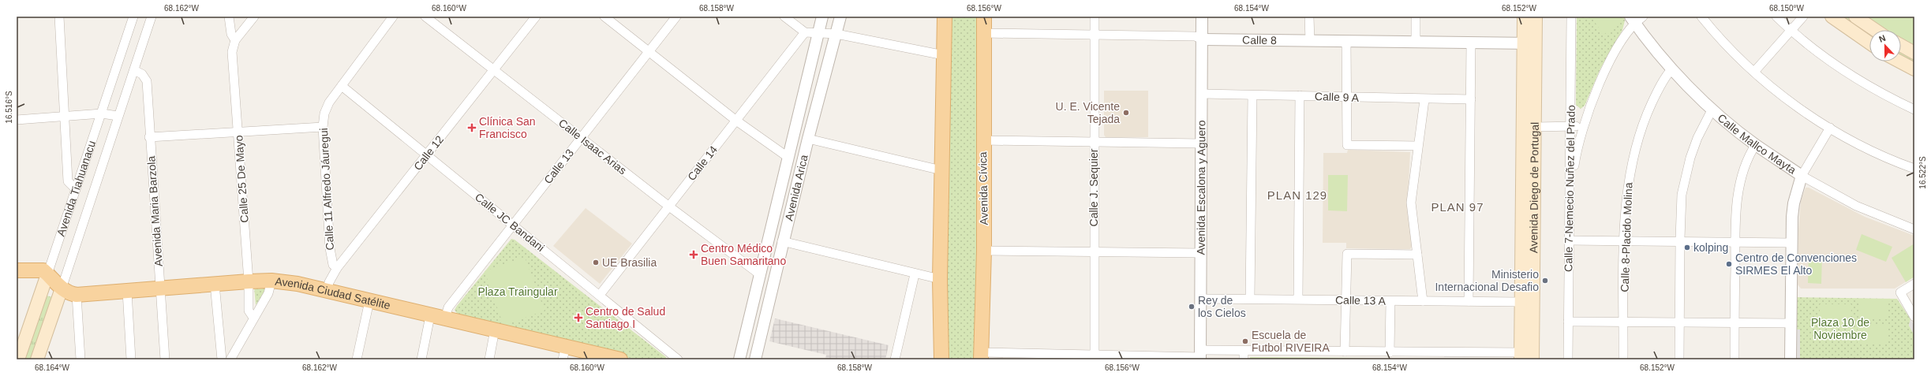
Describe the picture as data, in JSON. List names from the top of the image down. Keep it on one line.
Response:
{"streets":{"main road":["Avenida Tiahuanacu","Avenida Cívica","Avenida Diego de Portugal","Avenida Ciudad Satélite"],"street":["Calle 8","Calle 9 A","Calle Mallco Mayta","Calle Isaac Arias","Calle 12","Calle 14","Calle 13","Calle 25 De Mayo","Avenida Arica","Calle J. Sequier","Avenida Escalona y Aguero","Calle 7-Nemecio Nuñez del Prado","Calle 11 Alfredo Jáuregui","Avenida Maria Barzola","Calle JC Bandani","Calle 8-Placido Molina","Calle 13 A"]},"crossings":[["Calle 8","Calle J. Sequier"],["Calle 8","Avenida Escalona y Aguero"],["Calle 8","Avenida Cívica"],["Calle 8","Avenida Diego de Portugal"],["Calle 9 A","Avenida Escalona y Aguero"],["Calle Mallco Mayta","Calle 8-Placido Molina"],["Calle Isaac Arias","Calle 12"],["Calle Isaac Arias","Calle 14"],["Calle Isaac Arias","Calle 13"],["Calle Isaac Arias","Avenida Arica"],["Calle 12","Calle 11 Alfredo Jáuregui"],["Calle 12","Calle JC Bandani"],["Calle 12","Avenida Ciudad Satélite"],["Calle 14","Calle JC Bandani"],["Calle 13","Calle JC Bandani"],["Calle 13","Avenida Ciudad Satélite"],["Calle 25 De Mayo","Avenida Ciudad Satélite"],["Avenida Escalona y Aguero","Calle 13 A"],["Avenida Tiahuanacu","Avenida Maria Barzola"],["Avenida Tiahuanacu","Avenida Ciudad Satélite"],["Avenida Diego de Portugal","Calle 13 A"],["Calle 11 Alfredo Jáuregui","Calle JC Bandani"],["Avenida Maria Barzola","Avenida Ciudad Satélite"]],"districts":["PLAN 129","PLAN 97"],"parks":["Plaza Traingular","Plaza 10 de Noviembre"],"places":{"other":["U. E. Vicente Tejada","kolping","UE Brasilia","Centro de Convenciones SIRMES El Alto","Ministerio Internacional Desafio","Rey de los Cielos","Escuela de Futbol RIVEIRA"],"health":["Clínica San Francisco","Centro Médico Buen Samaritano","Centro de Salud Santiago I"]},"north":"top","coordinates":["68.162°W","68.160°W","68.158°W","68.156°W","68.154°W","68.152°W","68.150°W","16.516°S","16.522°S","68.164°W"]}
